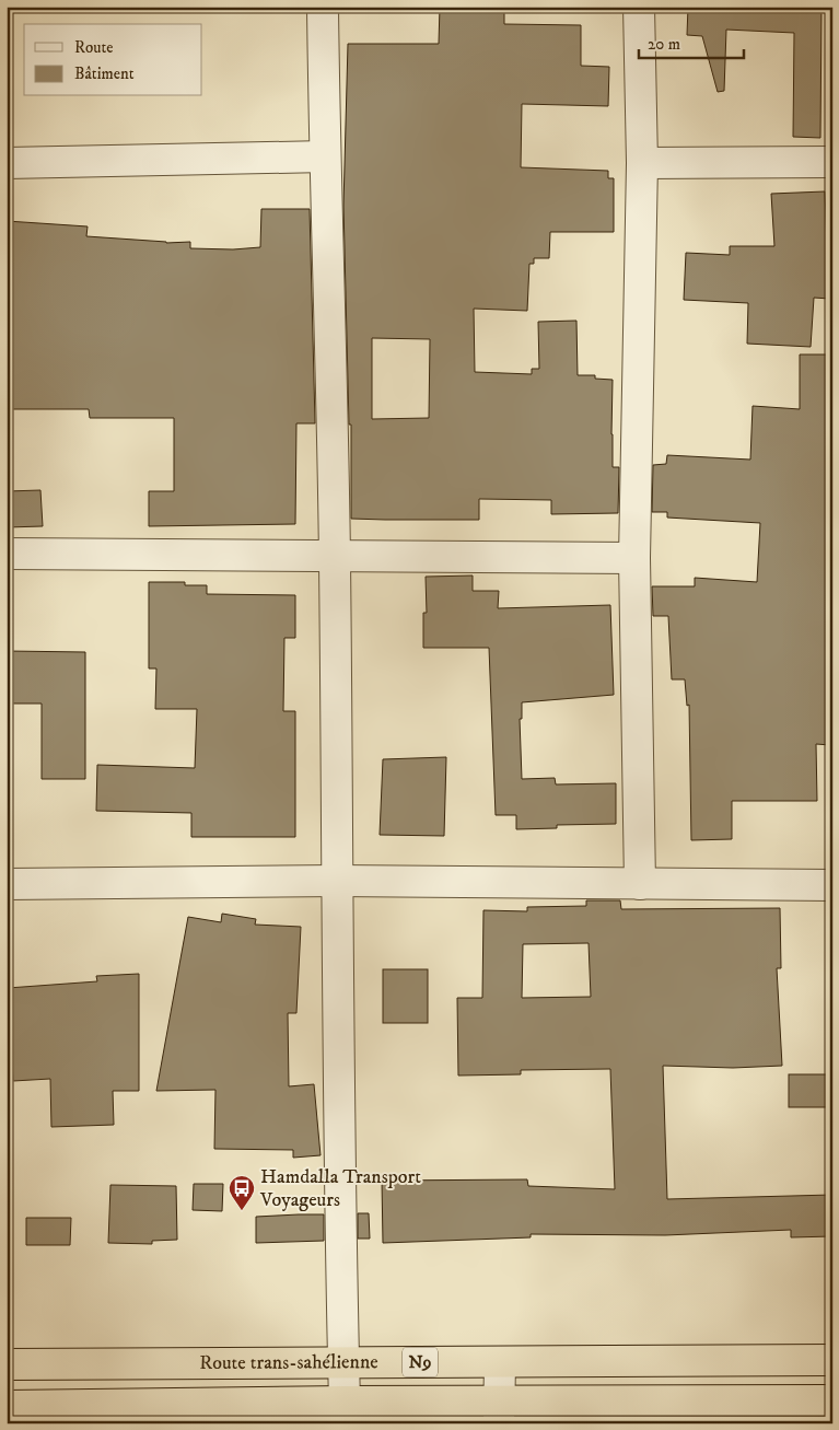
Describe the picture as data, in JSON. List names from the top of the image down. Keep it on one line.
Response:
{"streets":{"highway":["N9","Route trans-sahélienne"]},"places":{"bus stop":["Hamdalla Transport Voyageurs"]},"legend":["Route","Bâtiment"],"scale_bar":"20 m"}
